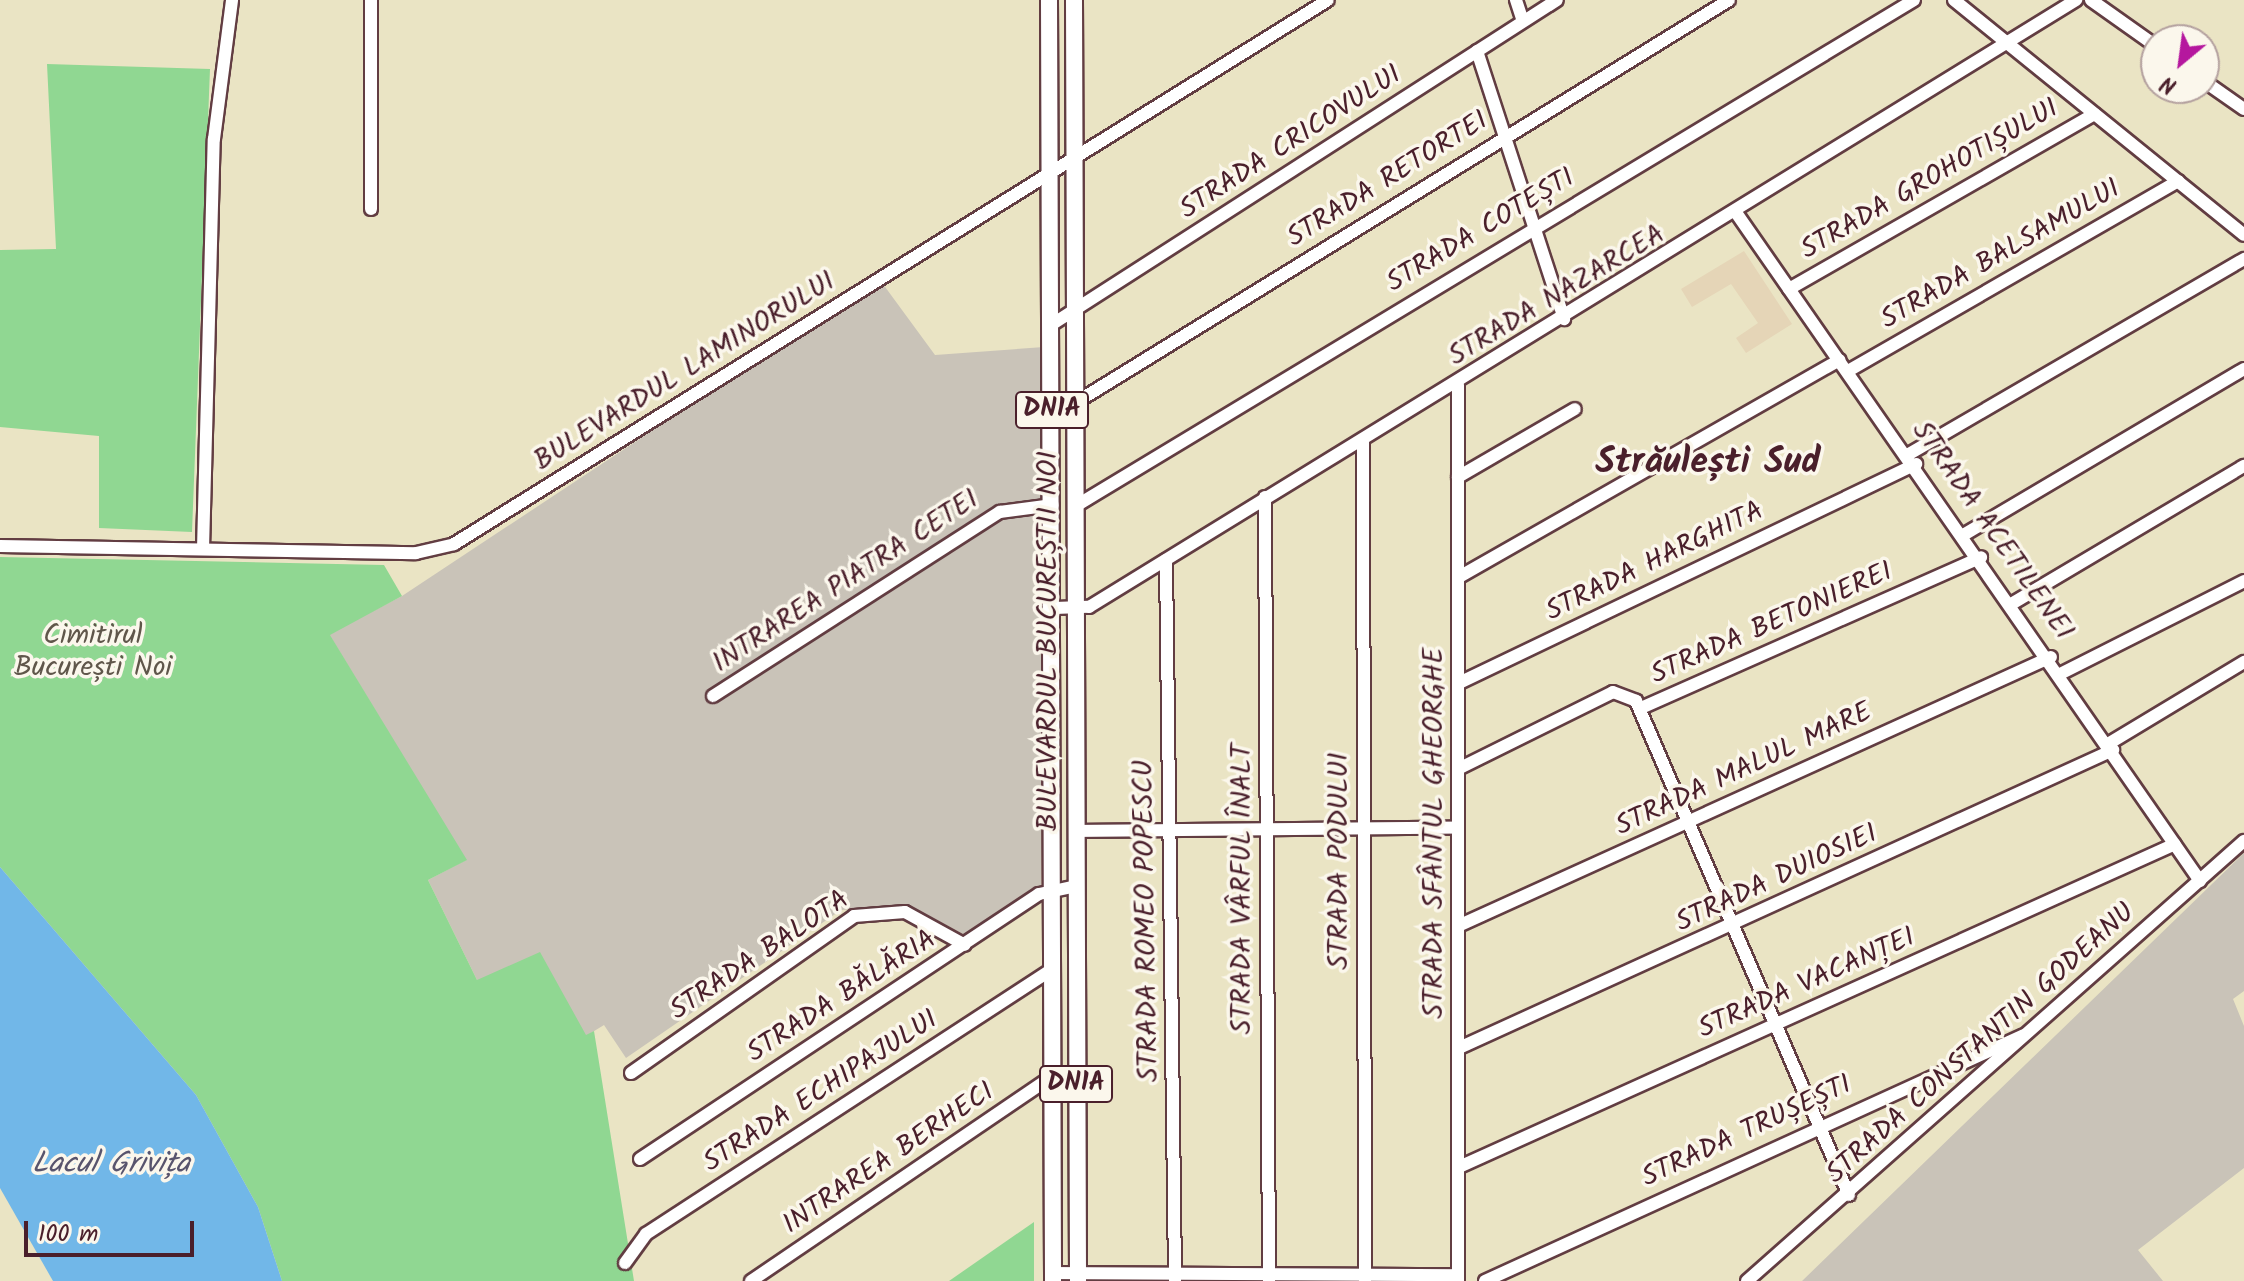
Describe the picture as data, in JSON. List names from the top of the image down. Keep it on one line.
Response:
{"streets":{"main road":["DN1A","BULEVARDUL BUCUREȘTII NOI"],"street":["STRADA CRICOVULUI","STRADA RETORTEI","STRADA GROHOTIȘULUI","STRADA COTEȘTI","STRADA BALSAMULUI","STRADA NAZARCEA","BULEVARDUL LAMINORULUI","STRADA ACETILENEI","STRADA HARGHITA","INTRAREA PIATRA CETEI","STRADA BETONIEREI","STRADA MALUL MARE","STRADA SFÂNTUL GHEORGHE","STRADA PODULUI","STRADA DUIOSIEI","STRADA VÂRFUL ÎNALT","STRADA ROMEO POPESCU","STRADA BALOTA","STRADA VACANȚEI","STRADA BĂLĂRIA","STRADA CONSTANTIN GODEANU","STRADA ECHIPAJULUI","STRADA TRUȘEȘTI","INTRAREA BERHECI"]},"crossings":[["STRADA CRICOVULUI","BULEVARDUL BUCUREȘTII NOI"],["STRADA RETORTEI","BULEVARDUL BUCUREȘTII NOI"],["STRADA GROHOTIȘULUI","STRADA ACETILENEI"],["STRADA COTEȘTI","BULEVARDUL BUCUREȘTII NOI"],["STRADA BALSAMULUI","STRADA ACETILENEI"],["STRADA BALSAMULUI","STRADA SFÂNTUL GHEORGHE"],["STRADA NAZARCEA","STRADA ACETILENEI"],["STRADA NAZARCEA","BULEVARDUL BUCUREȘTII NOI"],["STRADA NAZARCEA","STRADA SFÂNTUL GHEORGHE"],["STRADA NAZARCEA","STRADA PODULUI"],["STRADA NAZARCEA","STRADA VÂRFUL ÎNALT"],["STRADA NAZARCEA","STRADA ROMEO POPESCU"],["BULEVARDUL LAMINORULUI","BULEVARDUL BUCUREȘTII NOI"],["STRADA ACETILENEI","STRADA HARGHITA"],["STRADA ACETILENEI","STRADA BETONIEREI"],["STRADA ACETILENEI","STRADA MALUL MARE"],["STRADA ACETILENEI","STRADA DUIOSIEI"],["STRADA ACETILENEI","STRADA VACANȚEI"],["STRADA ACETILENEI","STRADA CONSTANTIN GODEANU"],["STRADA HARGHITA","STRADA SFÂNTUL GHEORGHE"],["INTRAREA PIATRA CETEI","BULEVARDUL BUCUREȘTII NOI"],["STRADA BETONIEREI","STRADA SFÂNTUL GHEORGHE"],["BULEVARDUL BUCUREȘTII NOI","STRADA BĂLĂRIA"],["BULEVARDUL BUCUREȘTII NOI","STRADA ECHIPAJULUI"],["BULEVARDUL BUCUREȘTII NOI","INTRAREA BERHECI"],["STRADA MALUL MARE","STRADA SFÂNTUL GHEORGHE"],["STRADA SFÂNTUL GHEORGHE","STRADA DUIOSIEI"],["STRADA SFÂNTUL GHEORGHE","STRADA VACANȚEI"],["STRADA BALOTA","STRADA BĂLĂRIA"],["STRADA CONSTANTIN GODEANU","STRADA TRUȘEȘTI"]],"districts":["Străulești Sud"],"water":["Lacul Grivița"],"parks":["Cimitirul București Noi"],"scale_bar":"100 m","north":"bottom left"}
